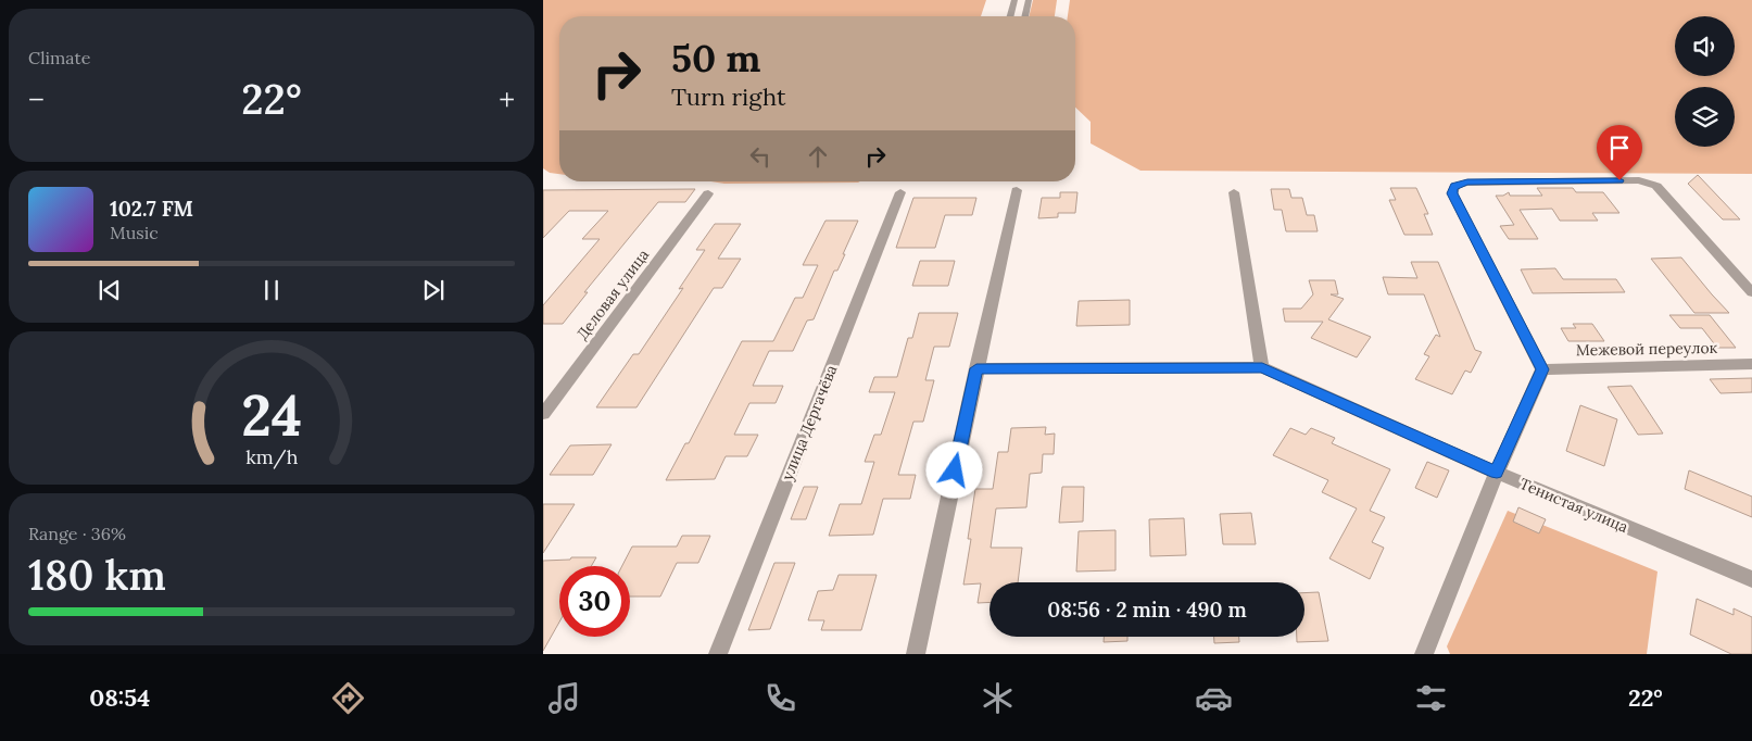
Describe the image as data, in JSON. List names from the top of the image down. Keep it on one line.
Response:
{"streets":{"street":["Деловая улица","Межевой переулок","улица Дергачёва","Тенистая улица"]},"page":{"tile":["Climate",["Range · 36%","180 km"]],"turn":["50 m","Turn right"],"heat":["−","22°","+"],"song":["102.7 FM","Music"],"limit":"30","trip":"08:56 · 2 min · 490 m","tabs":["08:54","22°"],"gauge":["24","km/h"]}}
